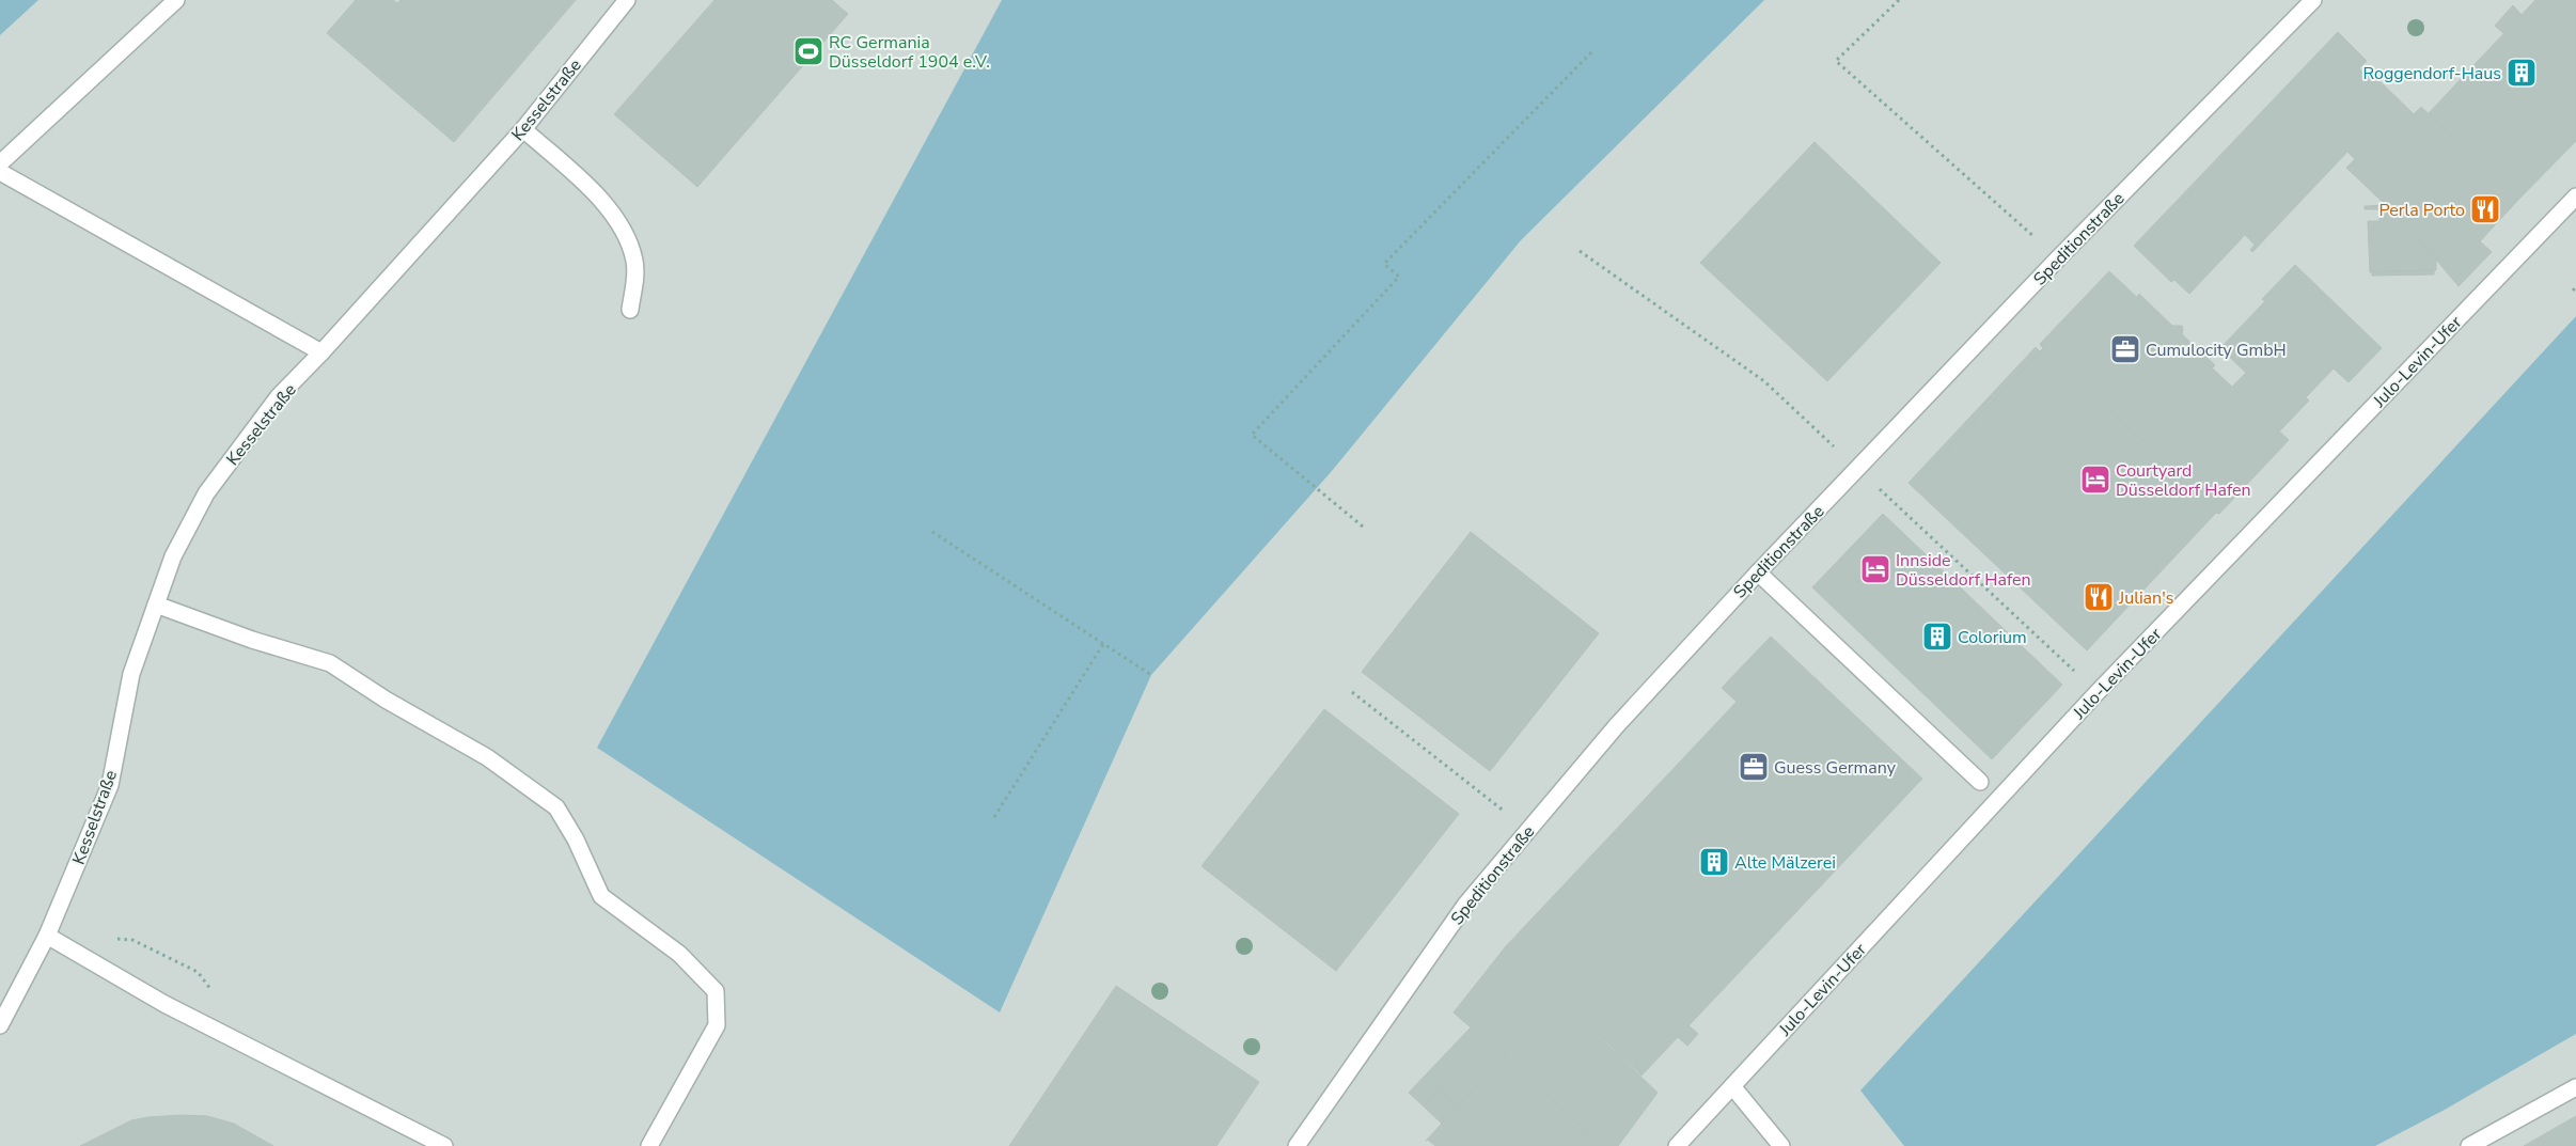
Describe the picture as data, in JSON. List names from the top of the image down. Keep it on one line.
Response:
{"streets":{"street":["Kesselstraße","Speditionstraße","Julo-Levin-Ufer"]},"places":{"sports":["RC Germania Düsseldorf 1904 e.V."],"building":["Roggendorf-Haus","Colorium","Alte Mälzerei"],"restaurant":["Perla Porto","Julian's"],"office":["Cumulocity GmbH","Guess Germany"],"hotel":["Courtyard Düsseldorf Hafen","Innside Düsseldorf Hafen"]}}
